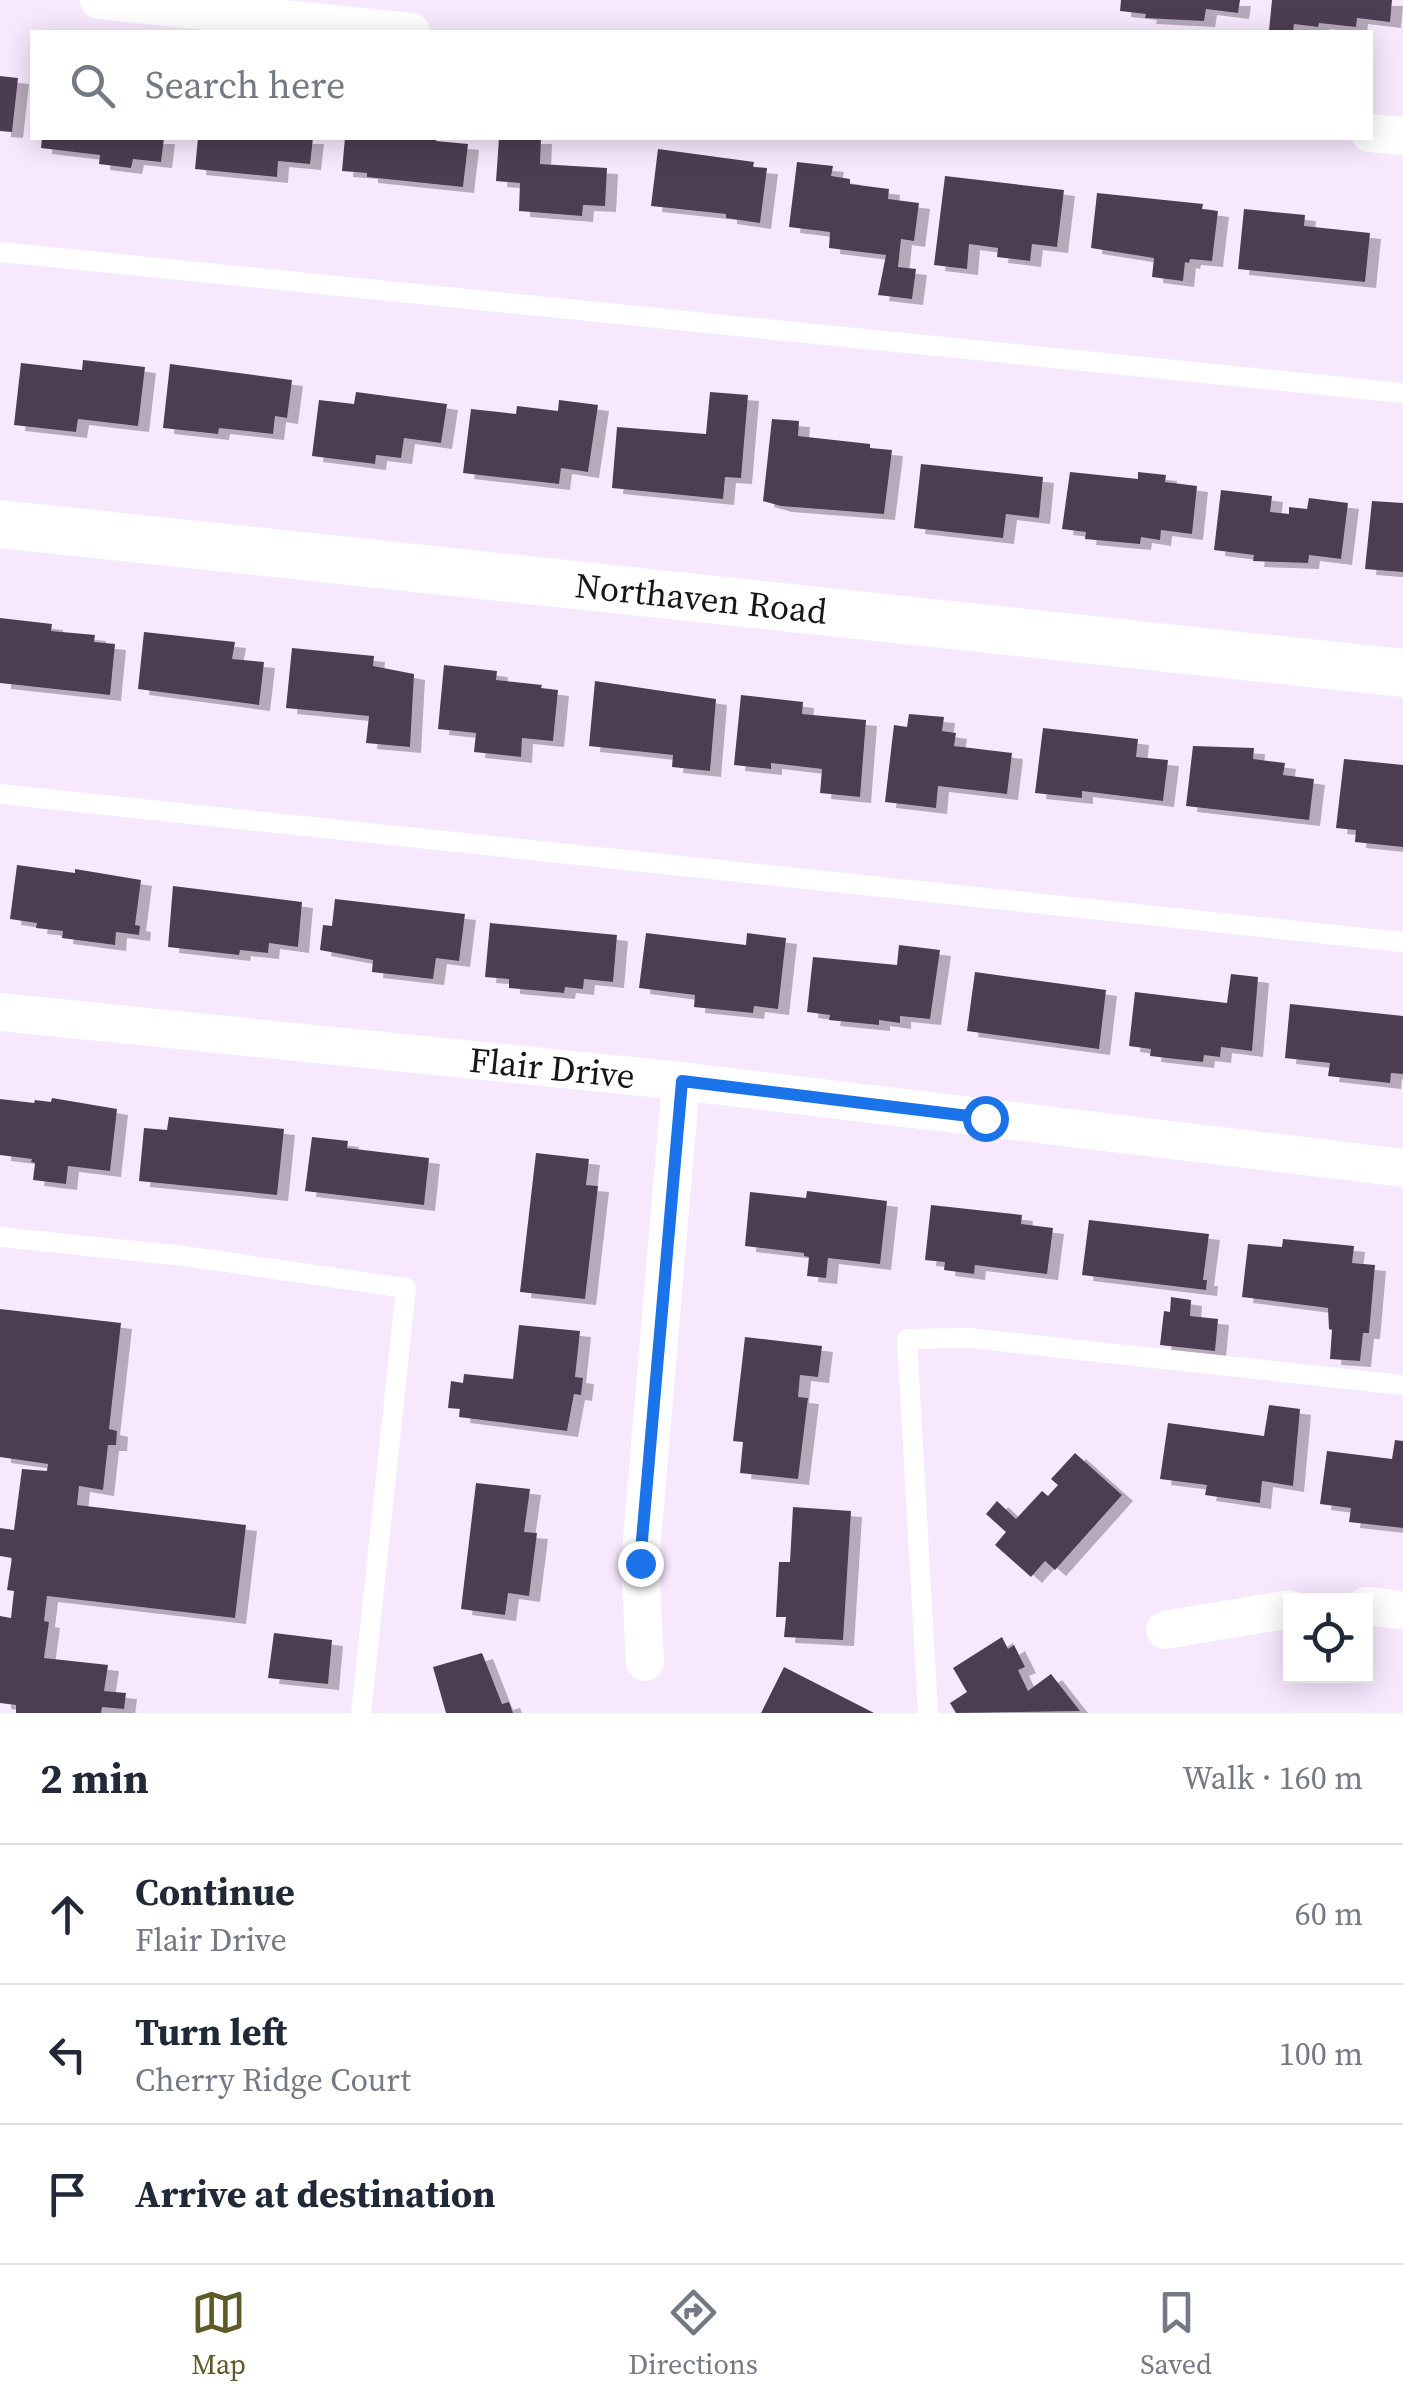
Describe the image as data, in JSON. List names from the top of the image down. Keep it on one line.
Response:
{"streets":{"street":["Northaven Road","Flair Drive"]},"page":{"search":"Search here","heading":["2 min","Walk · 160 m"],"list":[["Continue","Flair Drive","60 m"],["Turn left","Cherry Ridge Court","100 m"],"Arrive at destination"],"nav":["Map","Directions","Saved"]}}
